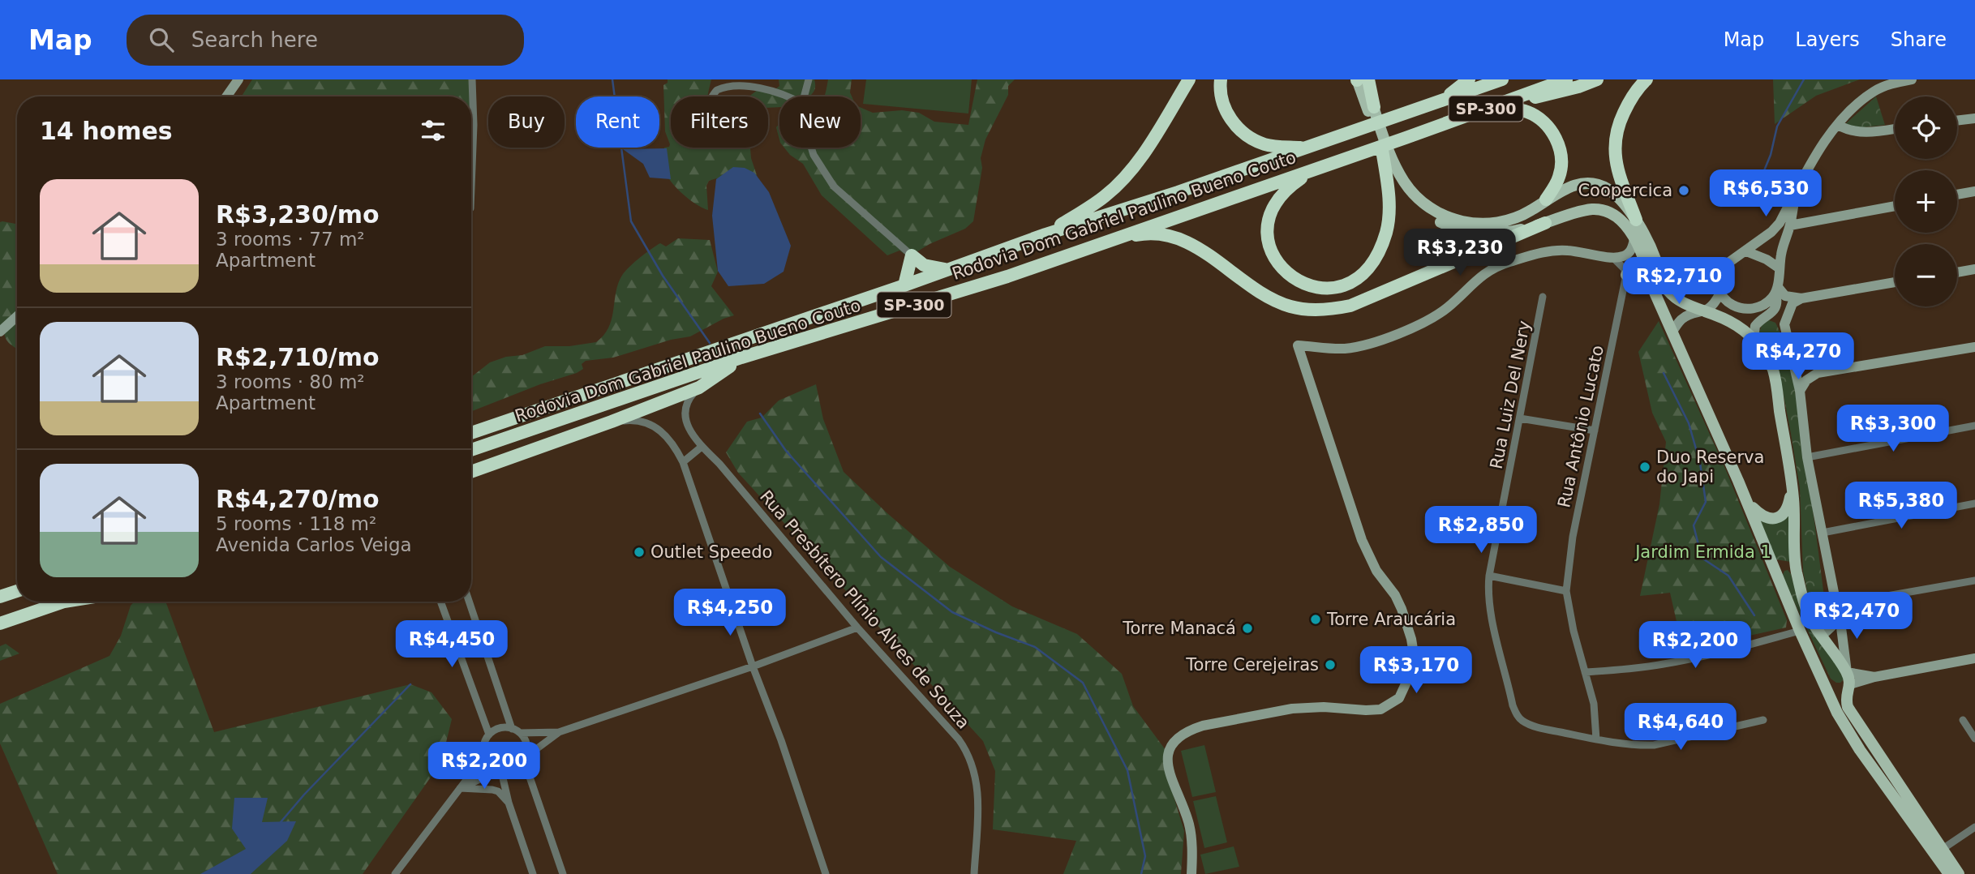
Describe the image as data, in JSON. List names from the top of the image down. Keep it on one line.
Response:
{"streets":{"highway":["SP-300","Rodovia Dom Gabriel Paulino Bueno Couto"],"street":["Rua Luiz Del Nery","Rua Antônio Lucato","Rua Presbítero Plínio Alves de Souza"]},"crossings":[["SP-300","Rodovia Dom Gabriel Paulino Bueno Couto"],["Rua Luiz Del Nery","Rua Antônio Lucato"]],"parks":["Jardim Ermida 1"],"places":["Coopercica","Duo Reserva do Japi","Outlet Speedo","Torre Araucária","Torre Manacá","Torre Cerejeiras"],"page":{"header":"Map","search":"Search here","nav":["Map","Layers","Share"],"map_buttons":["+","−"],"chip":["Buy","Rent","Filters","New"],"heading":"14 homes","list":[{"name":"R$3,230/mo","note":"3 rooms · 77 m² · Apartment"},{"name":"R$2,710/mo","note":"3 rooms · 80 m² · Apartment"},{"name":"R$4,270/mo","note":"5 rooms · 118 m² · Avenida Carlos Veiga"}],"price":["R$6,530","R$3,230","R$2,710","R$4,270","R$3,300","R$5,380","R$2,850","R$4,250","R$2,470","R$4,450","R$2,200","R$3,170","R$4,640","R$2,200"]}}
